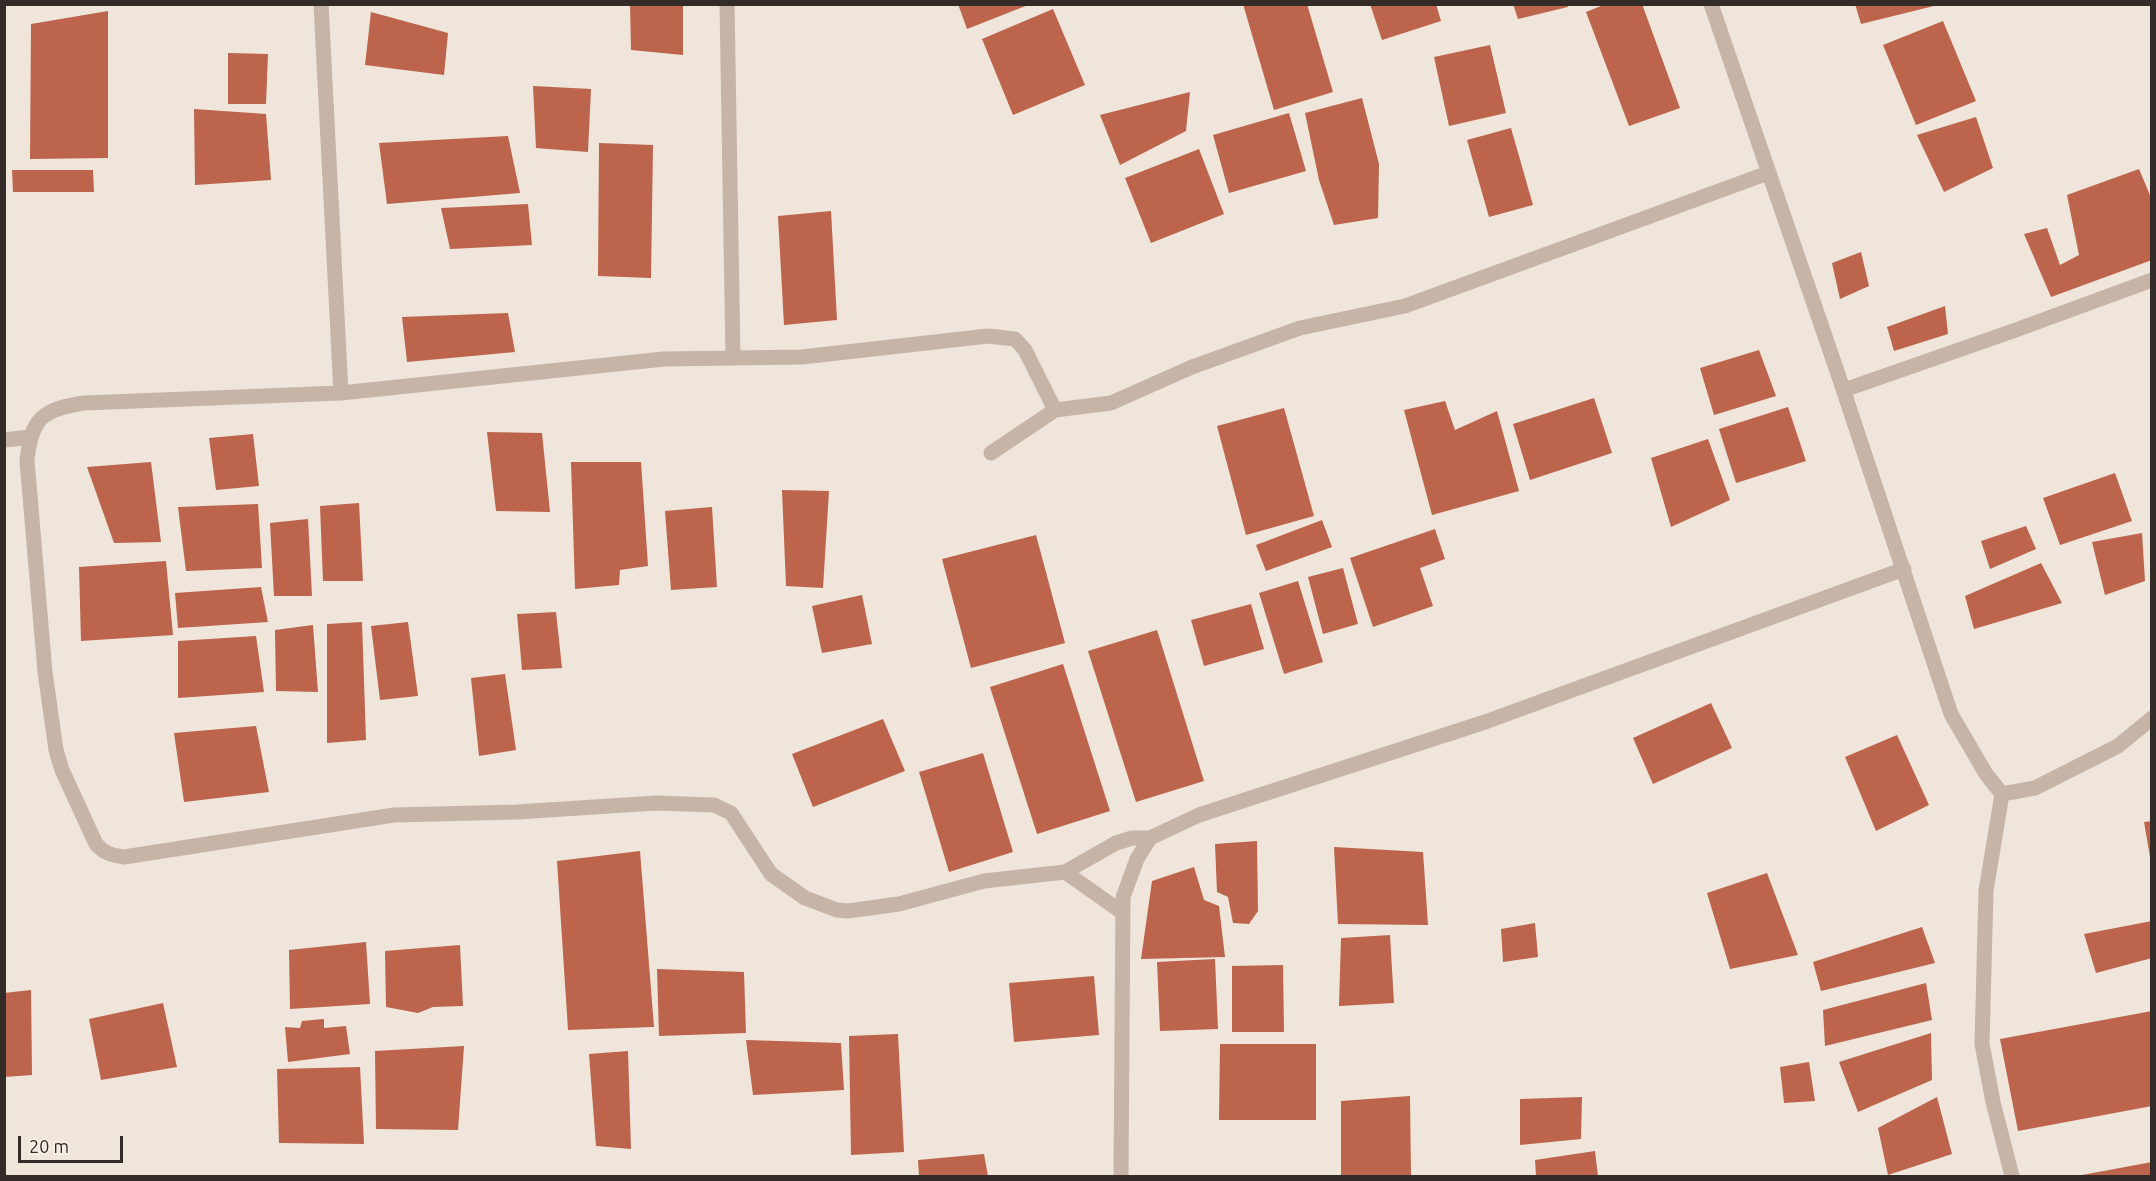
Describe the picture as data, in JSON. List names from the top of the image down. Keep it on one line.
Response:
{"scale_bar":"20 m"}
